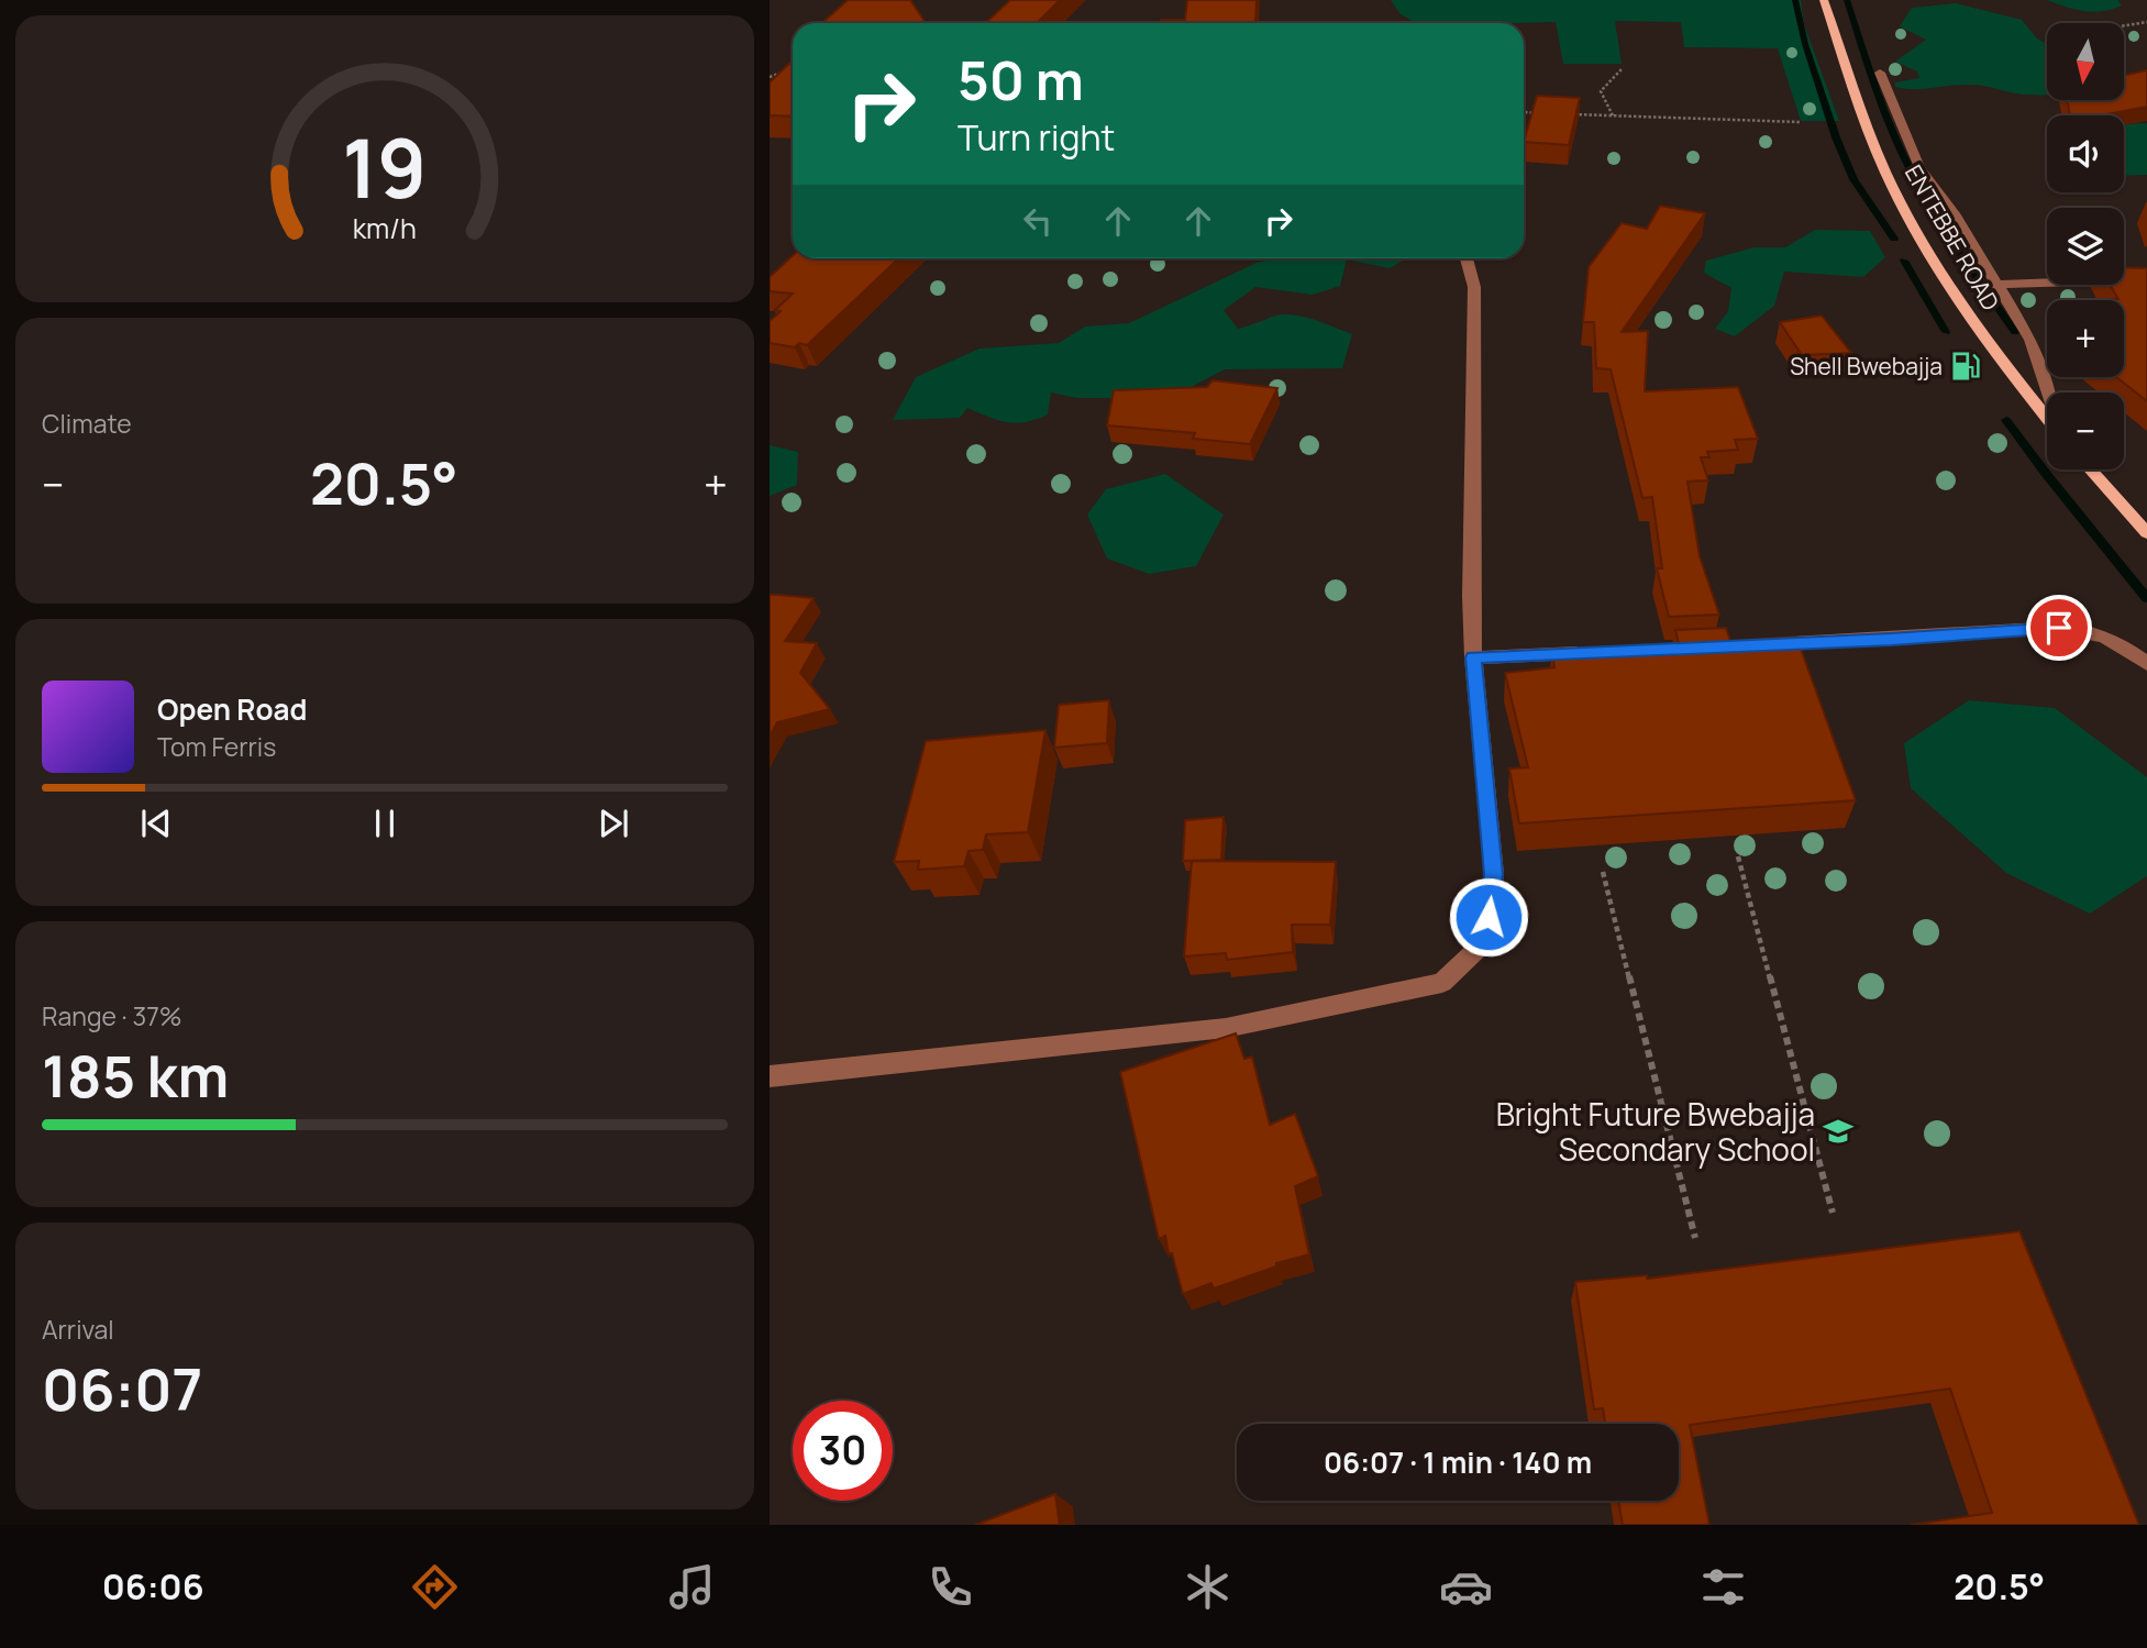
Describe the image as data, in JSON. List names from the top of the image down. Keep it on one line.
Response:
{"streets":{"main road":["ENTEBBE ROAD"]},"places":{"fuel station":["Shell Bwebajja"],"school or university":["Bright Future Bwebajja Secondary School"]},"north":"bottom","page":{"map_buttons":["+","−"],"turn":["50 m","Turn right"],"tile":["Climate",["Range · 37%","185 km"],["Arrival","06:07"]],"heat":["−","20.5°","+"],"song":["Open Road","Tom Ferris"],"limit":"30","trip":"06:07 · 1 min · 140 m","tabs":["06:06","20.5°"],"gauge":["19","km/h"]}}
